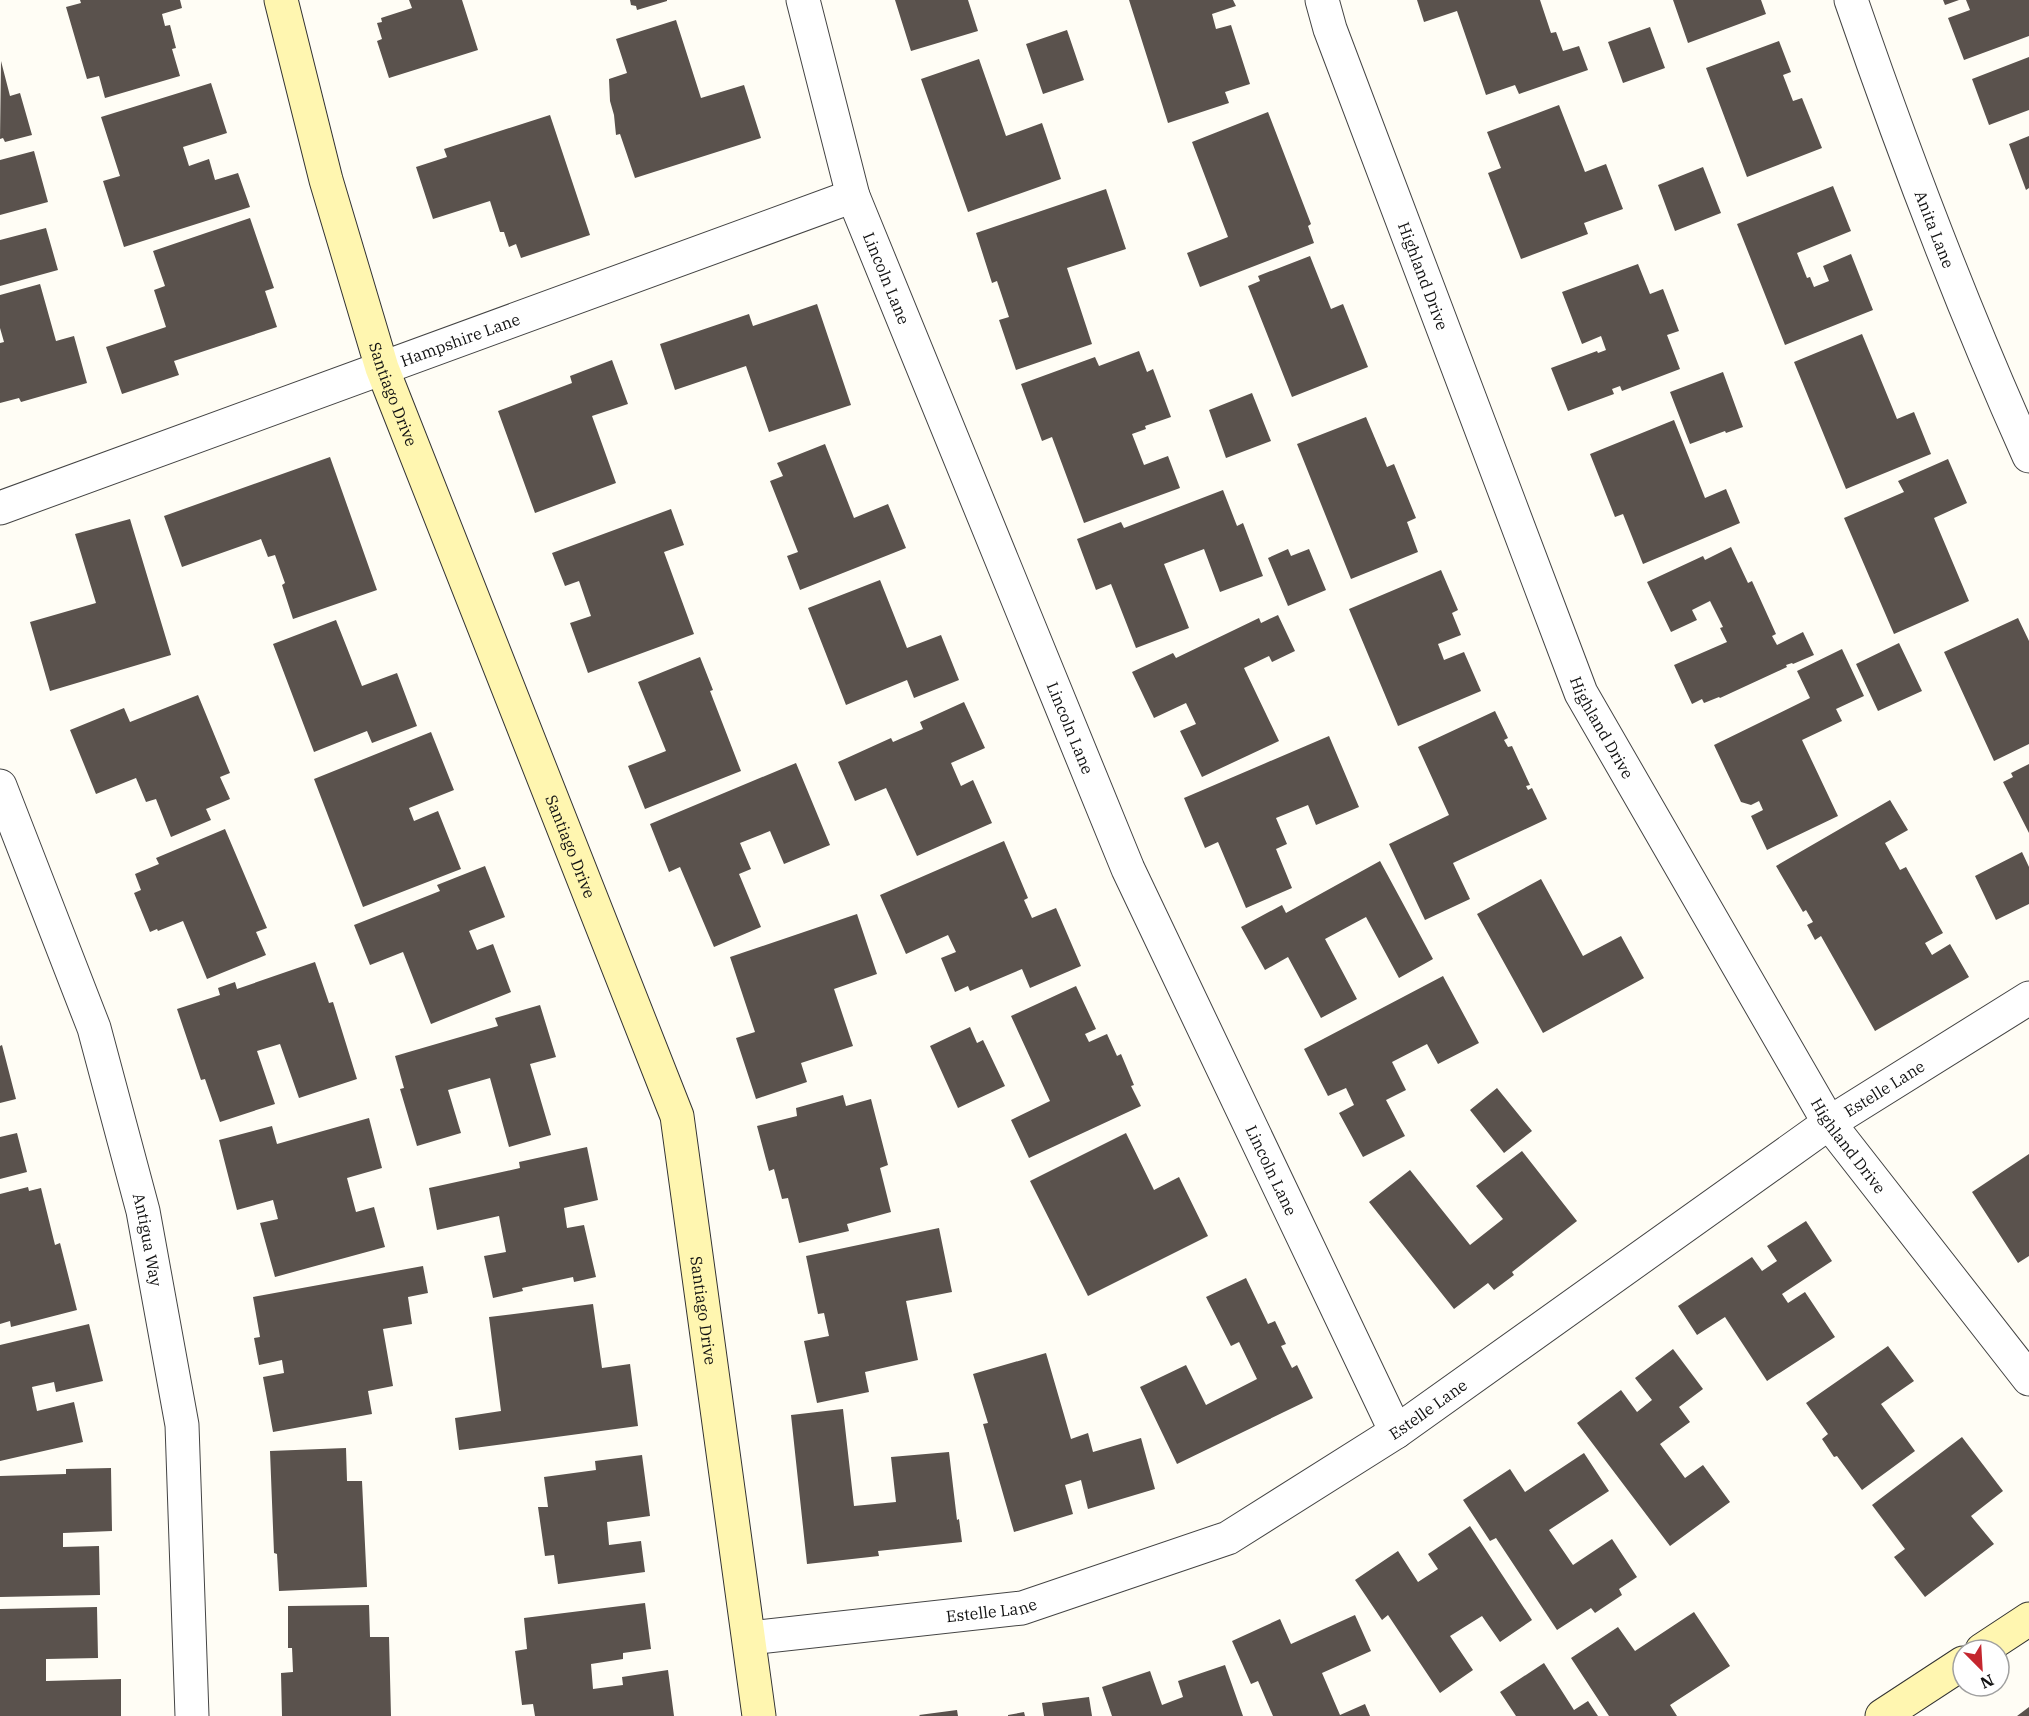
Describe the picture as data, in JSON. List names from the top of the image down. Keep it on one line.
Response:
{"streets":{"street":["Anita Lane","Highland Drive","Lincoln Lane","Hampshire Lane","Santiago Drive","Estelle Lane","Antigua Way"]},"crossings":[["Highland Drive","Estelle Lane"],["Lincoln Lane","Hampshire Lane"],["Lincoln Lane","Estelle Lane"],["Hampshire Lane","Santiago Drive"],["Santiago Drive","Estelle Lane"]],"north":"bottom right"}
